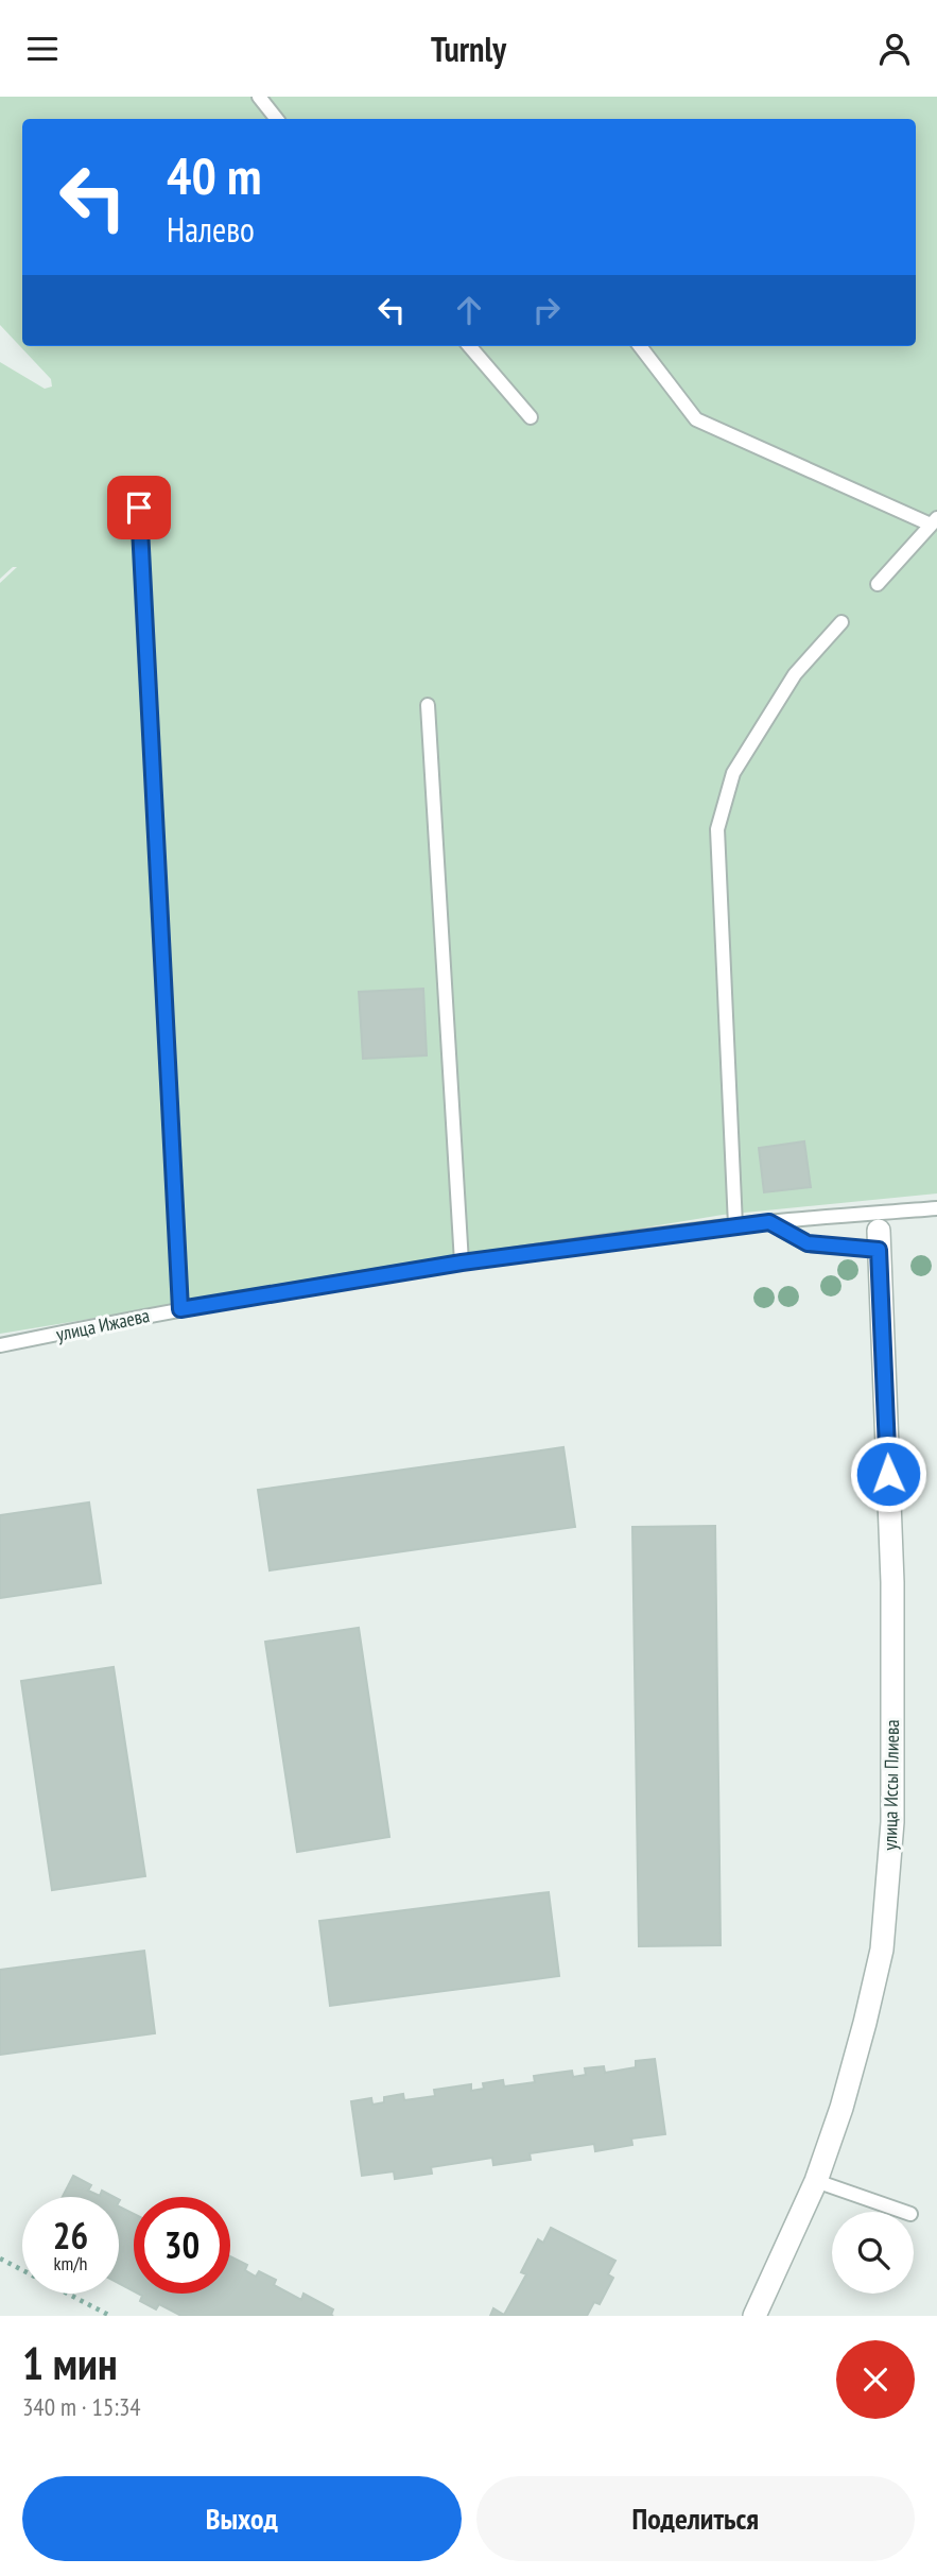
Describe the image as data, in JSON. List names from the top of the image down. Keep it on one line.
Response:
{"streets":{"street":["улица Иссы Плиева"],"lane":["улица Ижаева"]},"page":{"header":"Turnly","turn":["40 m","Налево"],"speed":"26 km/h","limit":"30","heading":["1 мин","340 m · 15:34"],"buttons":["Выход","Поделиться"]}}
